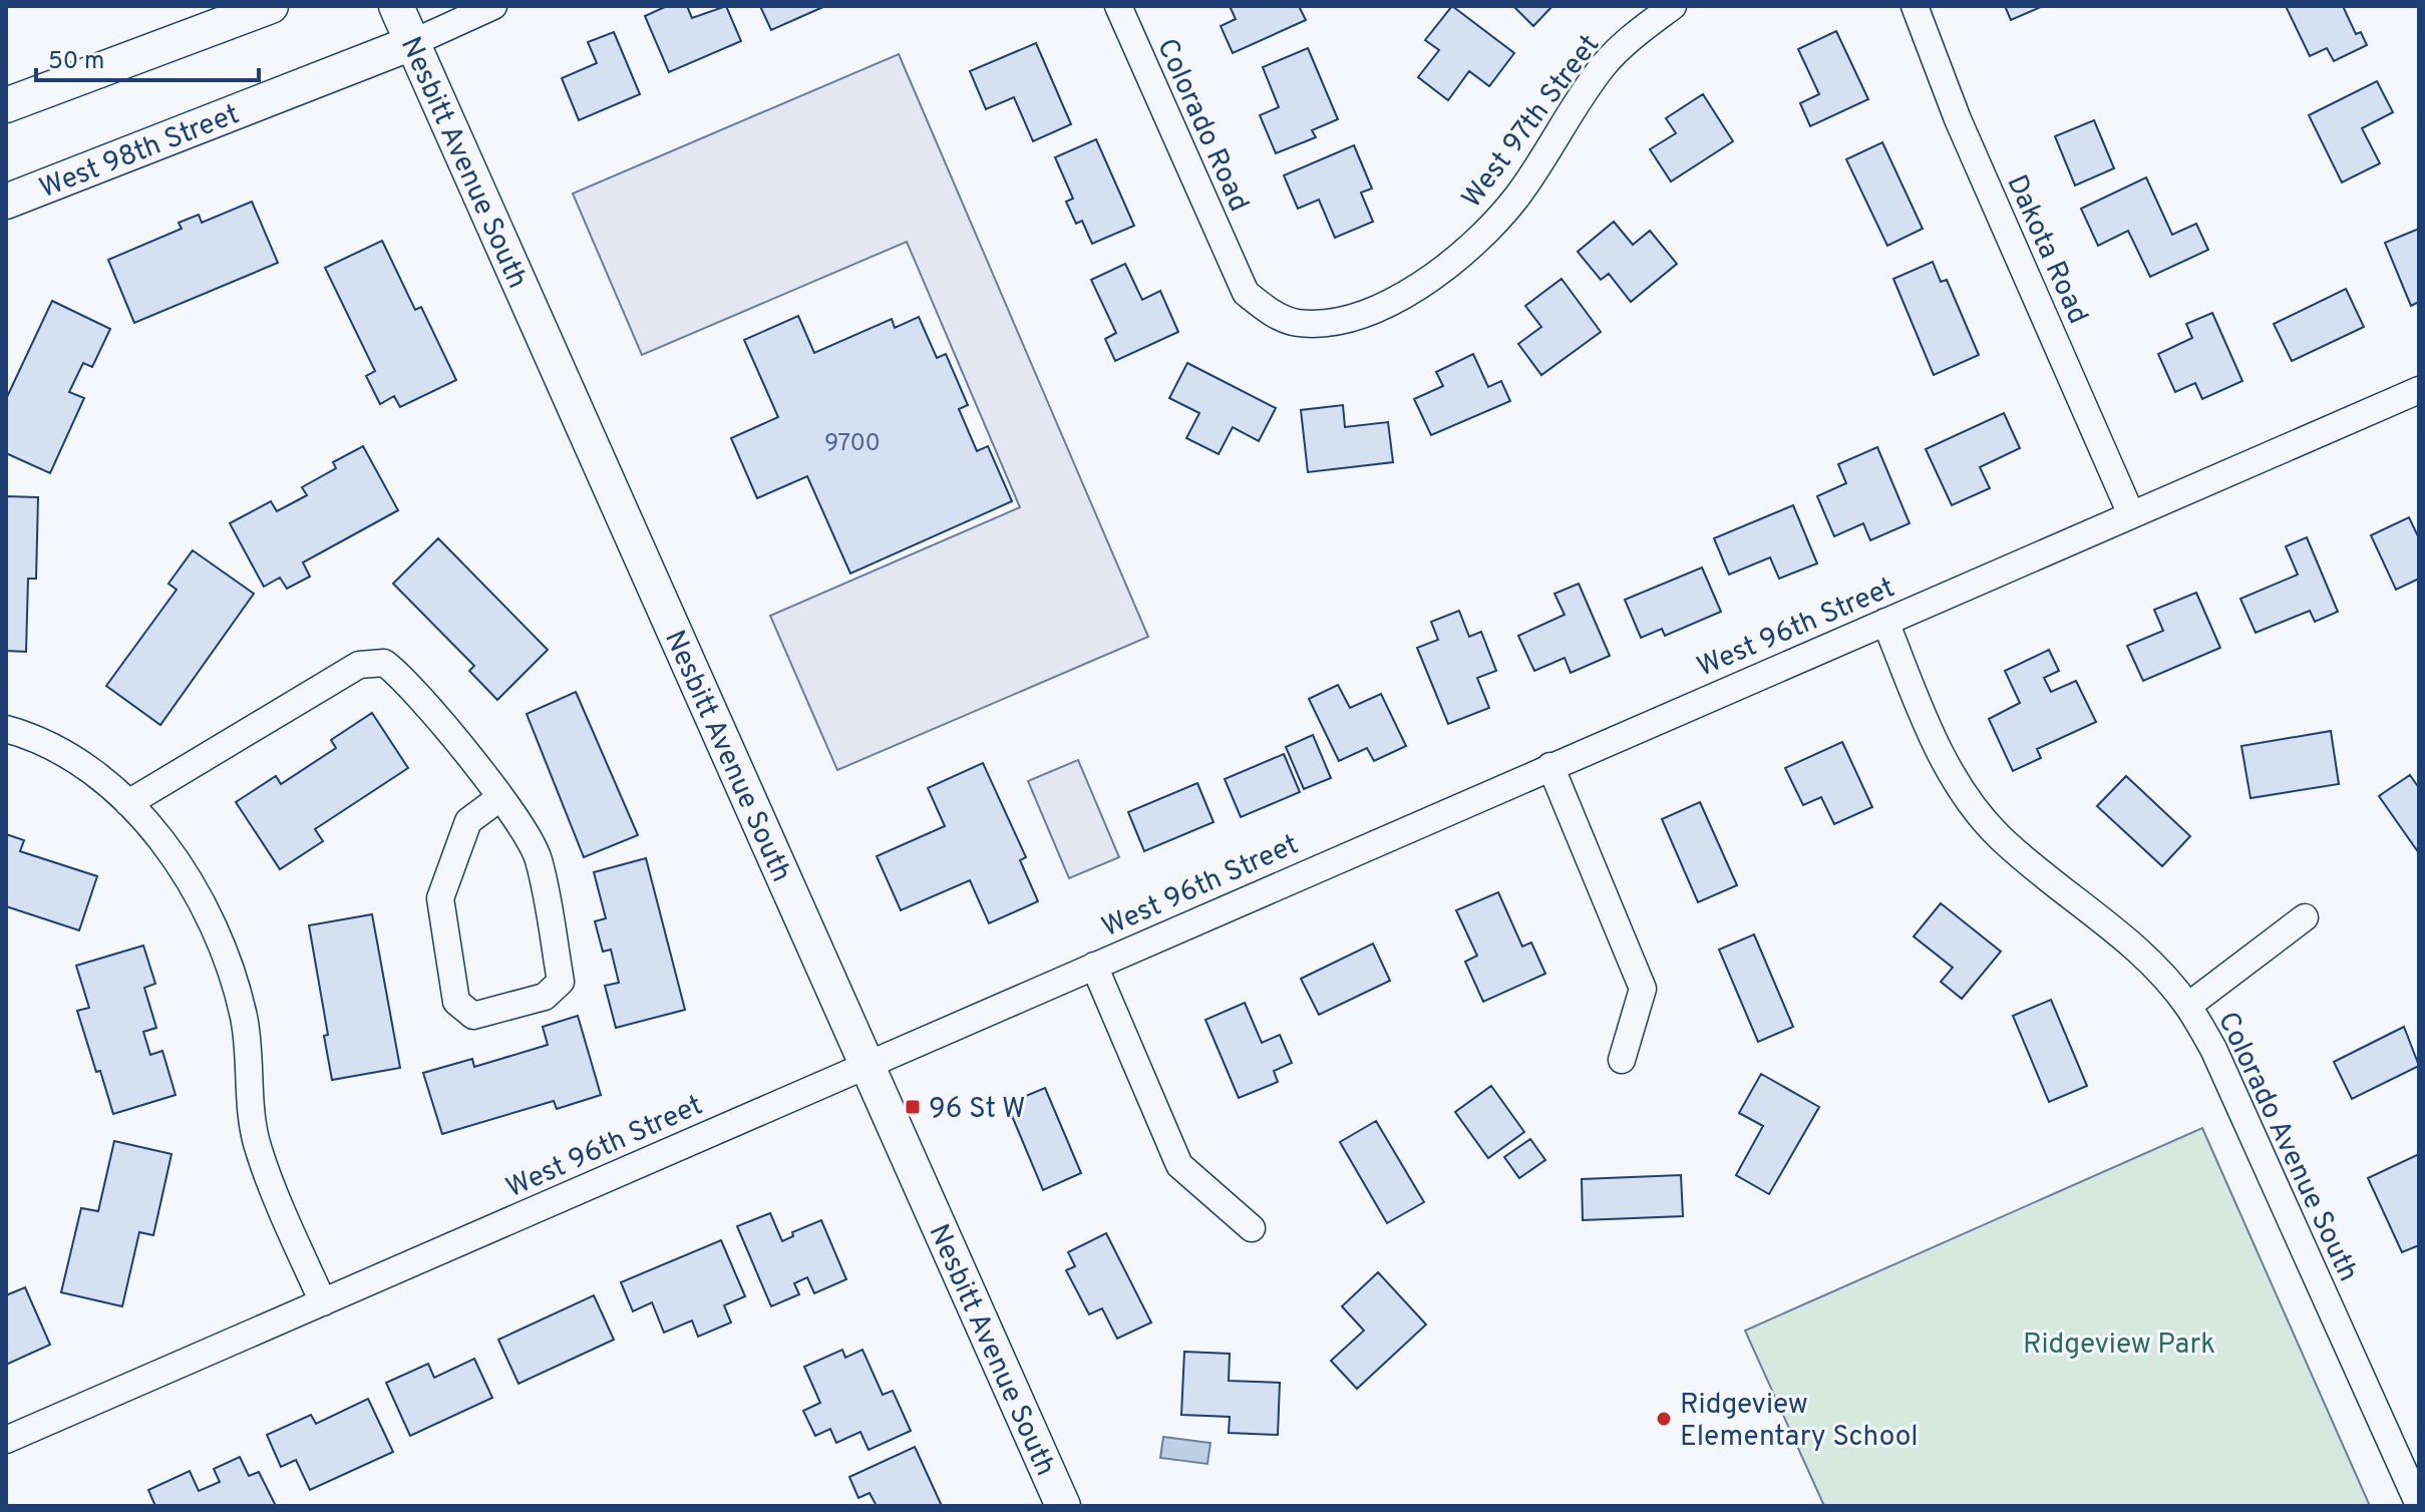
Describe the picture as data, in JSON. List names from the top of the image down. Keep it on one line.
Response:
{"streets":{"street":["West 97th Street","Colorado Road","West 98th Street","Nesbitt Avenue South","Dakota Road","West 96th Street","Colorado Avenue South"]},"crossings":[["West 97th Street","Colorado Road"],["West 98th Street","Nesbitt Avenue South"],["Nesbitt Avenue South","West 96th Street"],["Dakota Road","West 96th Street"],["West 96th Street","Colorado Avenue South"]],"parks":["Ridgeview Park"],"places":{"transit":["96 St W"],"other":["Ridgeview Elementary School"]},"house_numbers":["9700"],"scale_bar":"50 m"}
